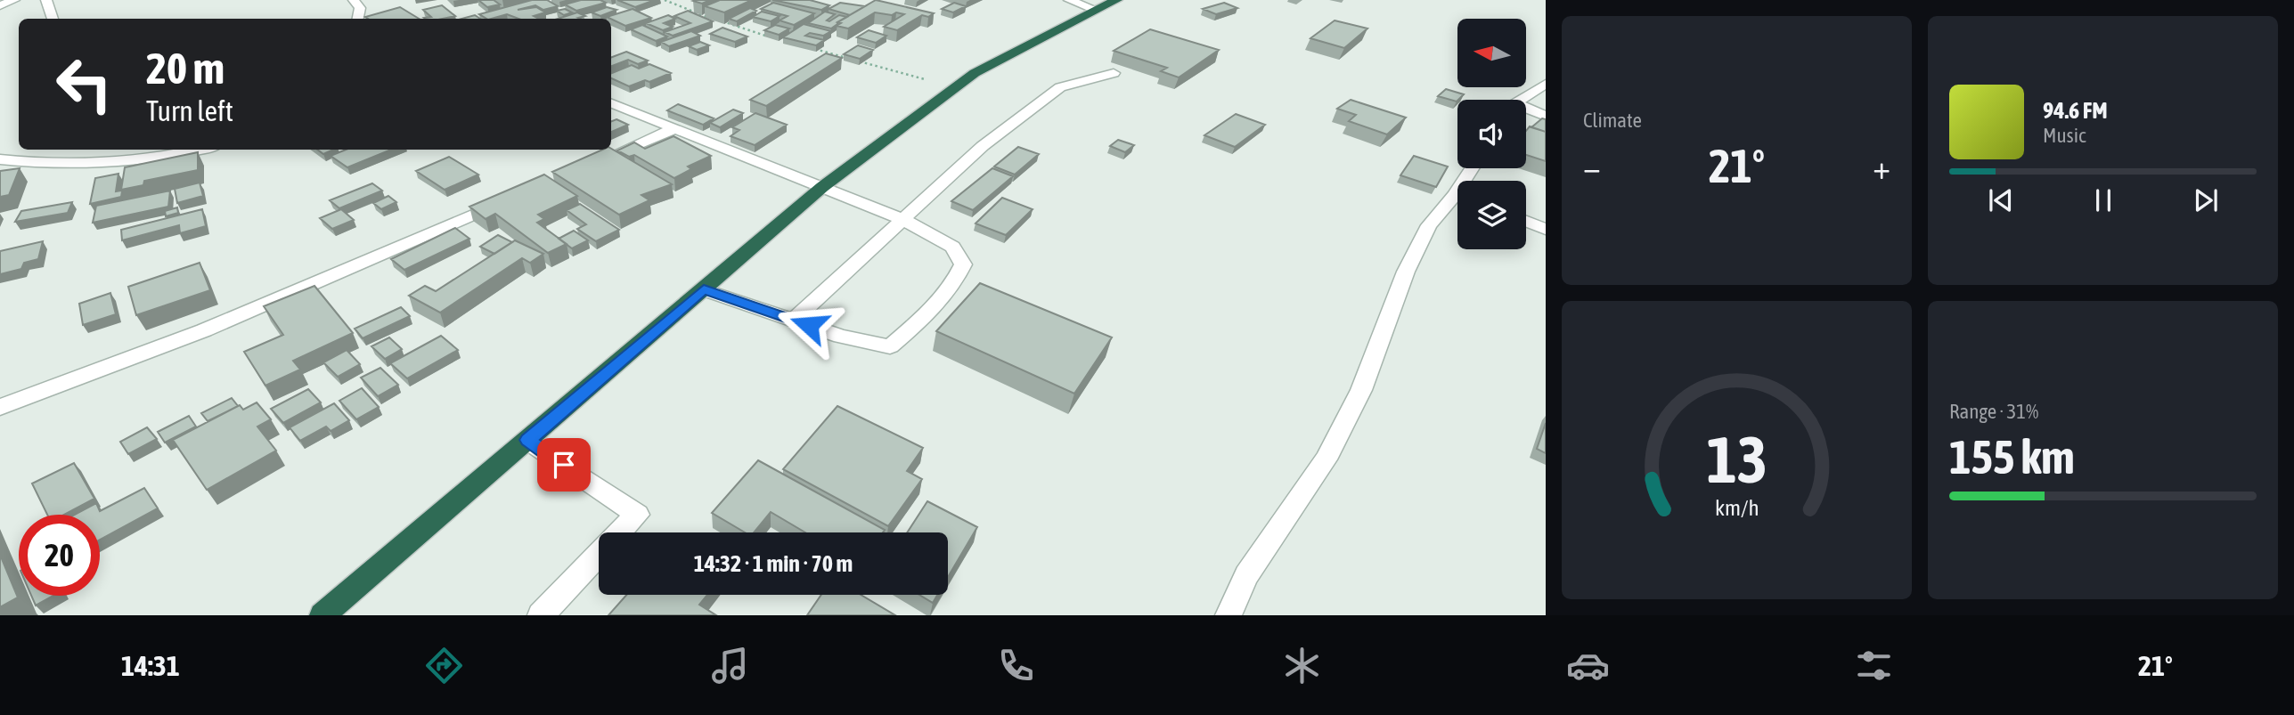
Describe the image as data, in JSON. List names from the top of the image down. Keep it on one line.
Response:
{"north":"left","page":{"tile":["Climate",["Range · 31%","155 km"]],"turn":["20 m","Turn left"],"song":["94.6 FM","Music"],"heat":["−","21°","+"],"limit":"20","trip":"14:32 · 1 min · 70 m","tabs":["14:31","21°"],"gauge":["13","km/h"]}}
